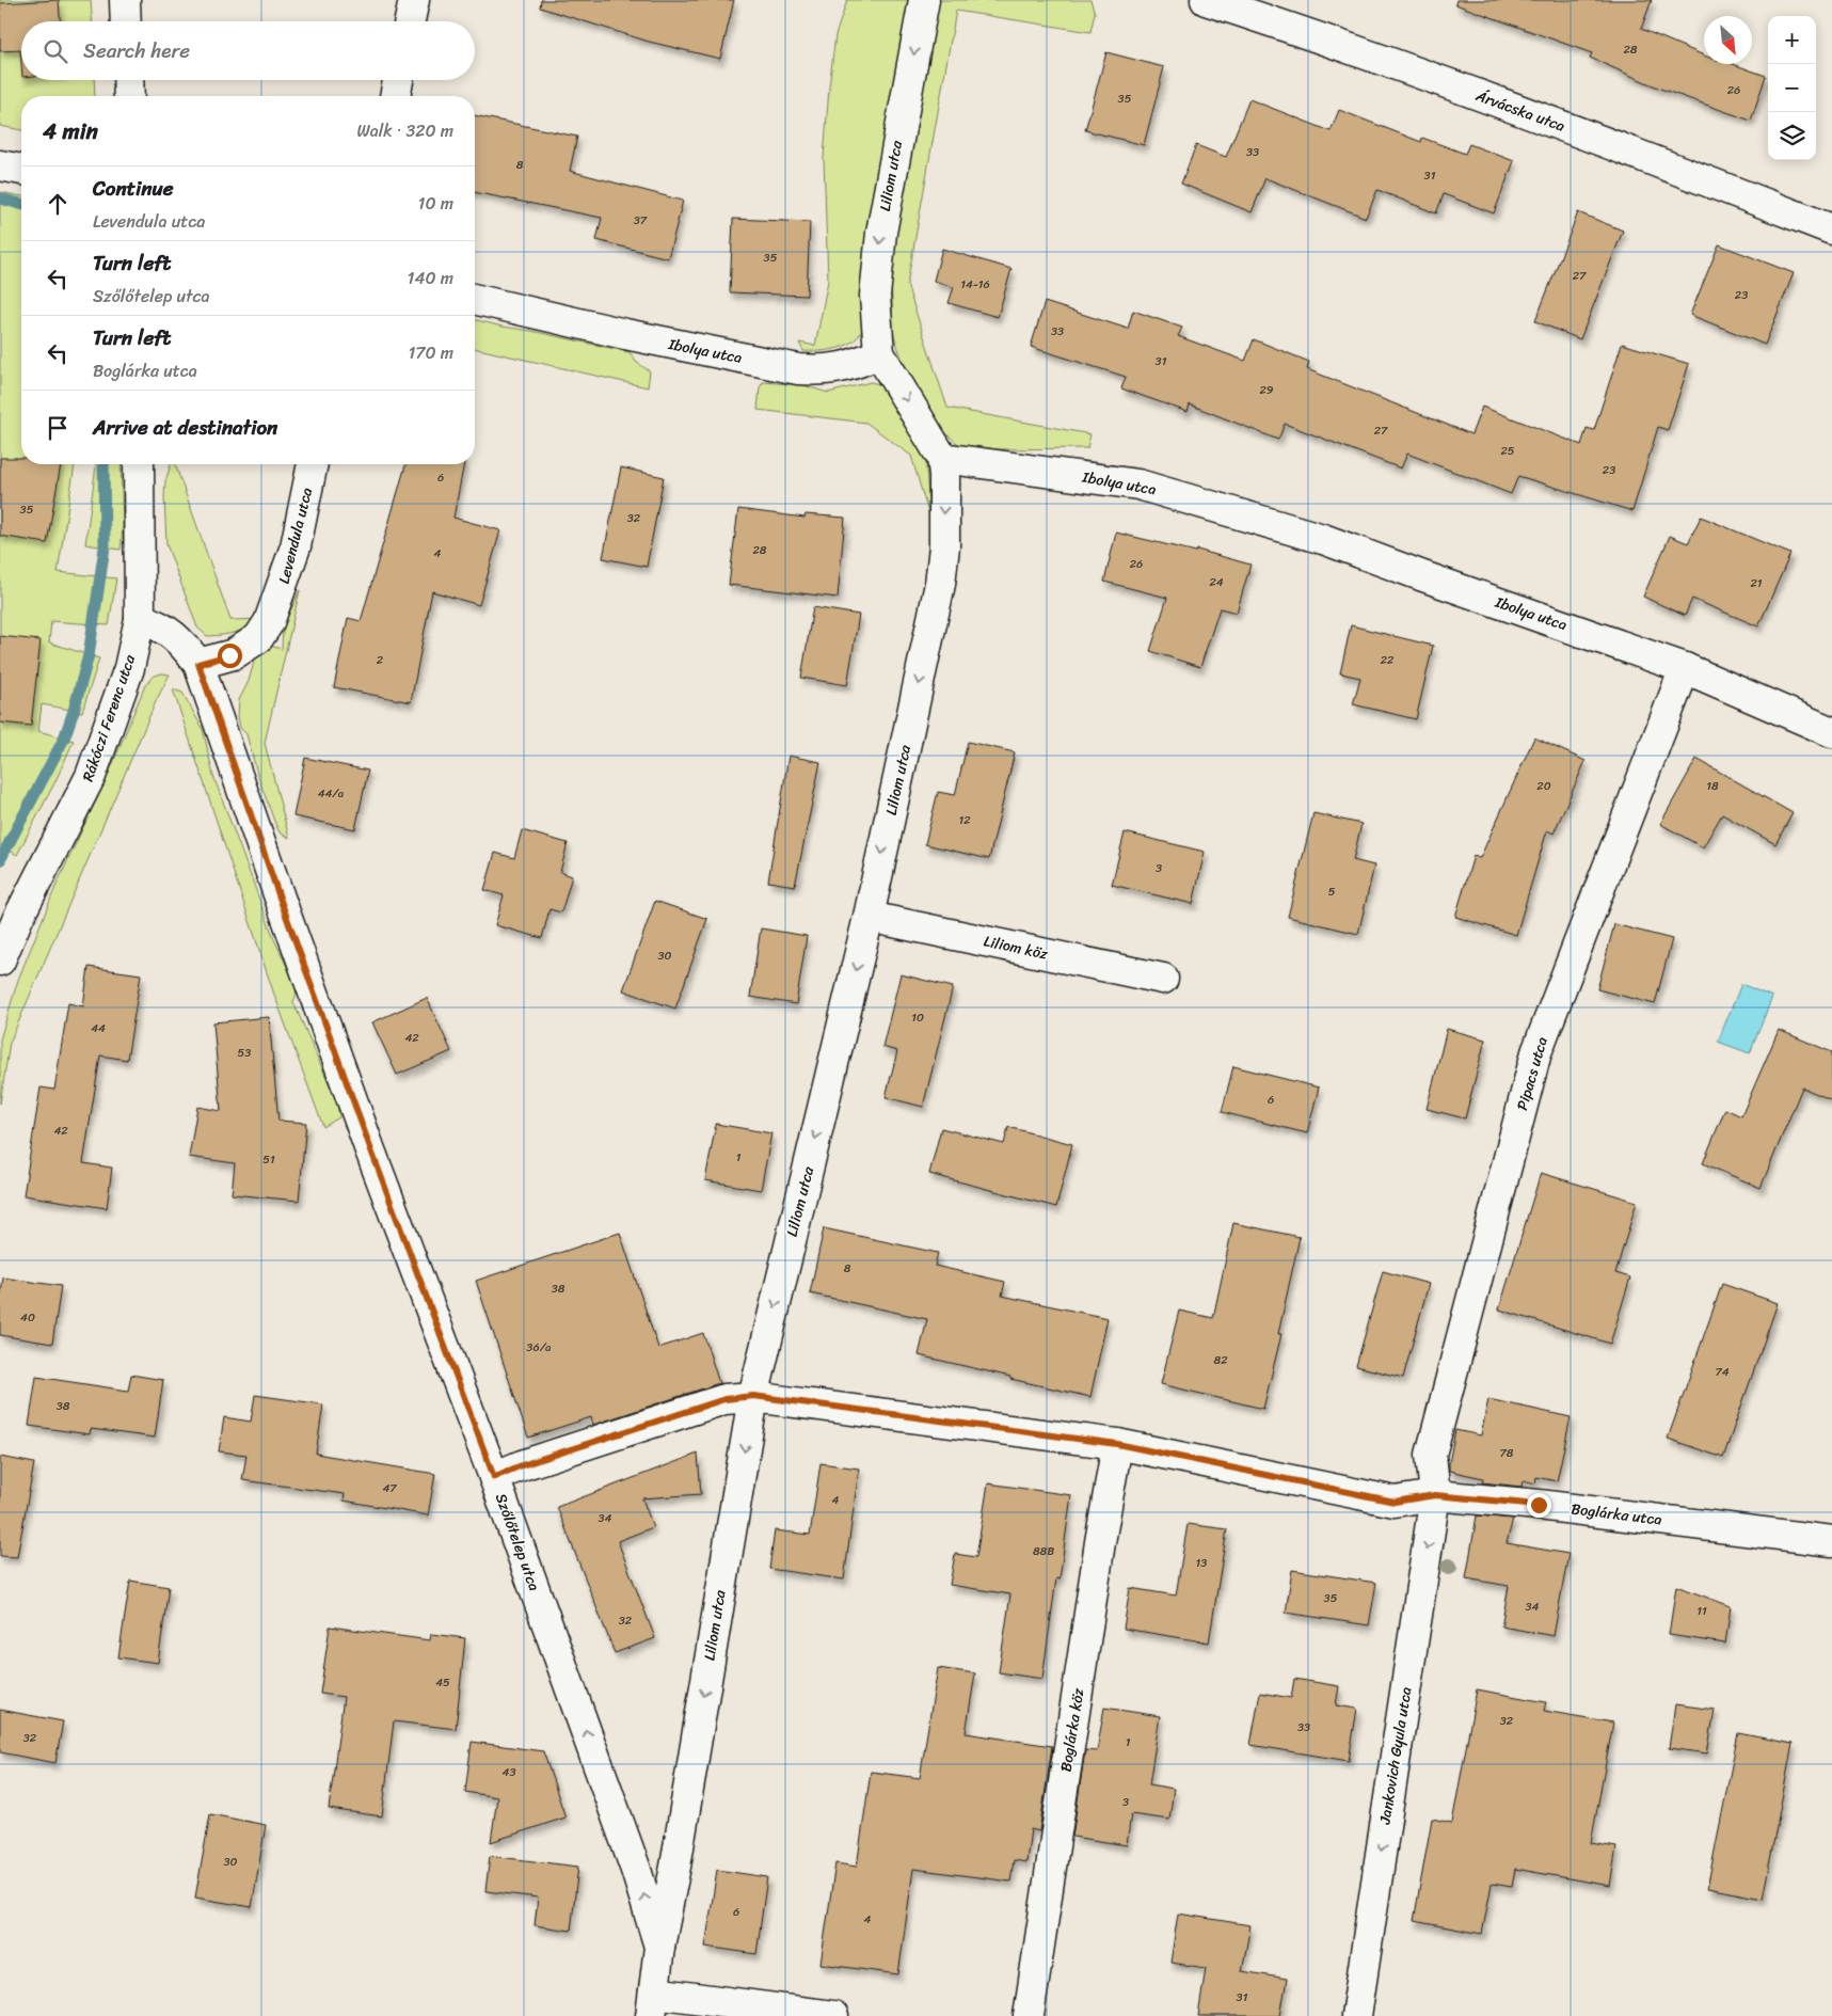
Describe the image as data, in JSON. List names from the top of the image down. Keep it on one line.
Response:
{"streets":{"street":["Árvácska utca","Liliom utca","Ibolya utca","Levendula utca","Rákóczi Ferenc utca","Liliom köz","Pipacs utca","Boglárka utca","Szőlőtelep utca","Boglárka köz","Jankovich Gyula utca"]},"crossings":[["Liliom utca","Ibolya utca"],["Liliom utca","Liliom köz"],["Liliom utca","Boglárka utca"],["Liliom utca","Szőlőtelep utca"],["Ibolya utca","Pipacs utca"],["Levendula utca","Szőlőtelep utca"],["Rákóczi Ferenc utca","Szőlőtelep utca"],["Pipacs utca","Boglárka utca"],["Pipacs utca","Jankovich Gyula utca"],["Boglárka utca","Szőlőtelep utca"],["Boglárka utca","Boglárka köz"],["Boglárka utca","Jankovich Gyula utca"]],"one_way":["Liliom utca","Jankovich Gyula utca"],"house_numbers":["28","26","35","33","8","31","37","35","27","14-16","23","33","31","29","27","25","23","6","35","32","28","4","26","24","21","2","22","20","18","44/a","12","3","5","30","10","44","42","53","6","42","1","51","8","38","40","36/a","82","74","38","78","47","4","34","88B","13","35","34","11","32","45","32","33","32","1","43","3","30","6","4","31"],"north":"bottom right","page":{"map_buttons":["+","−"],"search":"Search here","heading":["4 min","Walk · 320 m"],"list":[["Continue","Levendula utca","10 m"],["Turn left","Szőlőtelep utca","140 m"],["Turn left","Boglárka utca","170 m"],"Arrive at destination"]}}
